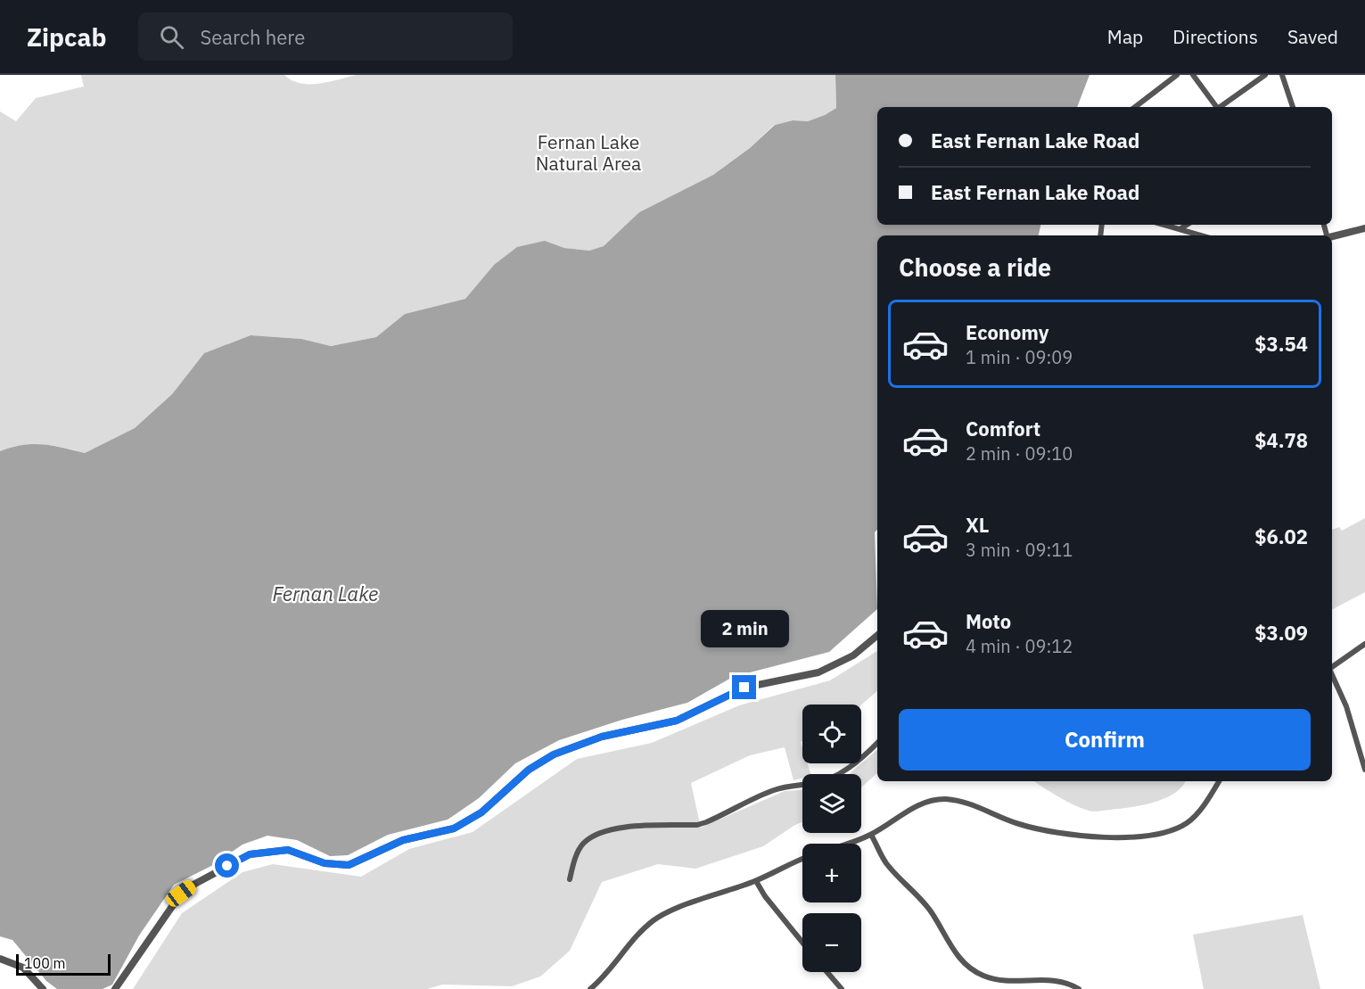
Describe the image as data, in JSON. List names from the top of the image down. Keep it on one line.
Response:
{"water":["Fernan Lake"],"parks":["Fernan Lake Natural Area"],"scale_bar":"100 m","page":{"header":"Zipcab","search":"Search here","nav":["Map","Directions","Saved"],"banner":["East Fernan Lake Road","East Fernan Lake Road"],"heading":"Choose a ride","list":[{"name":"Economy","note":"1 min · 09:09","value":"$3.54"},{"name":"Comfort","note":"2 min · 09:10","value":"$4.78"},{"name":"XL","note":"3 min · 09:11","value":"$6.02"},{"name":"Moto","note":"4 min · 09:12","value":"$3.09"}],"bubble":"2 min","buttons":"Confirm","map_buttons":["+","−"],"scale":"100 m"}}
